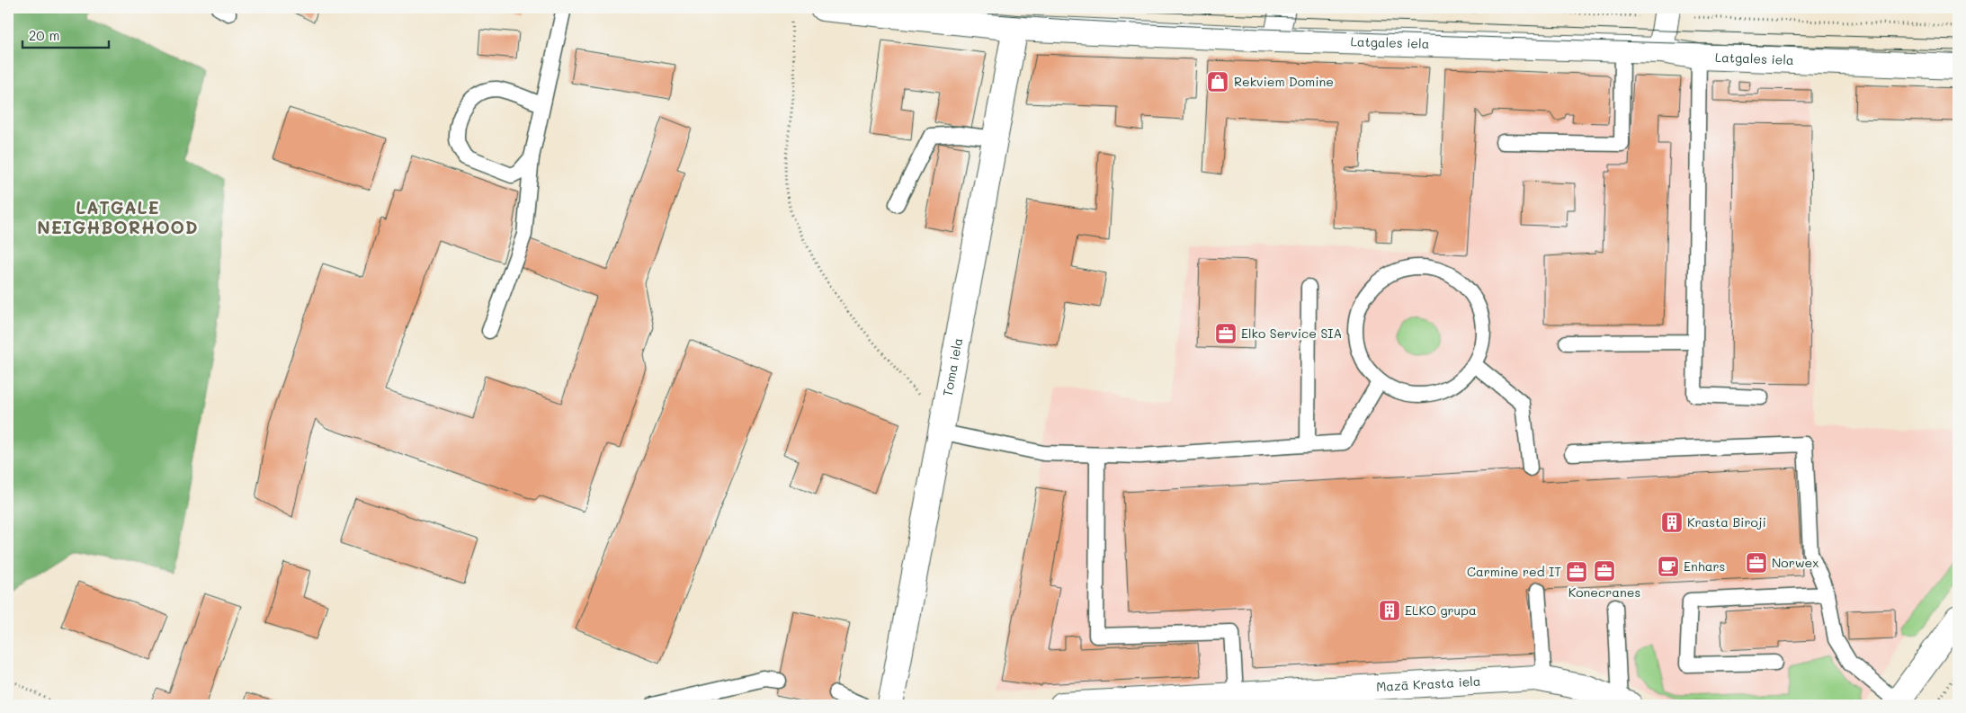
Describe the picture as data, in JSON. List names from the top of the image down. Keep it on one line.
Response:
{"streets":{"street":["Latgales iela","Toma iela","Mazā Krasta iela"]},"crossings":[["Latgales iela","Toma iela"]],"districts":["LATGALE NEIGHBORHOOD"],"places":{"shop":["Rekviem Domine"],"office":["Elko Service SIA","Norwex","Konecranes","Carmine red IT"],"building":["Krasta Biroji","ELKO grupa"],"cafe":["Enhars"]},"scale_bar":"20 m"}
